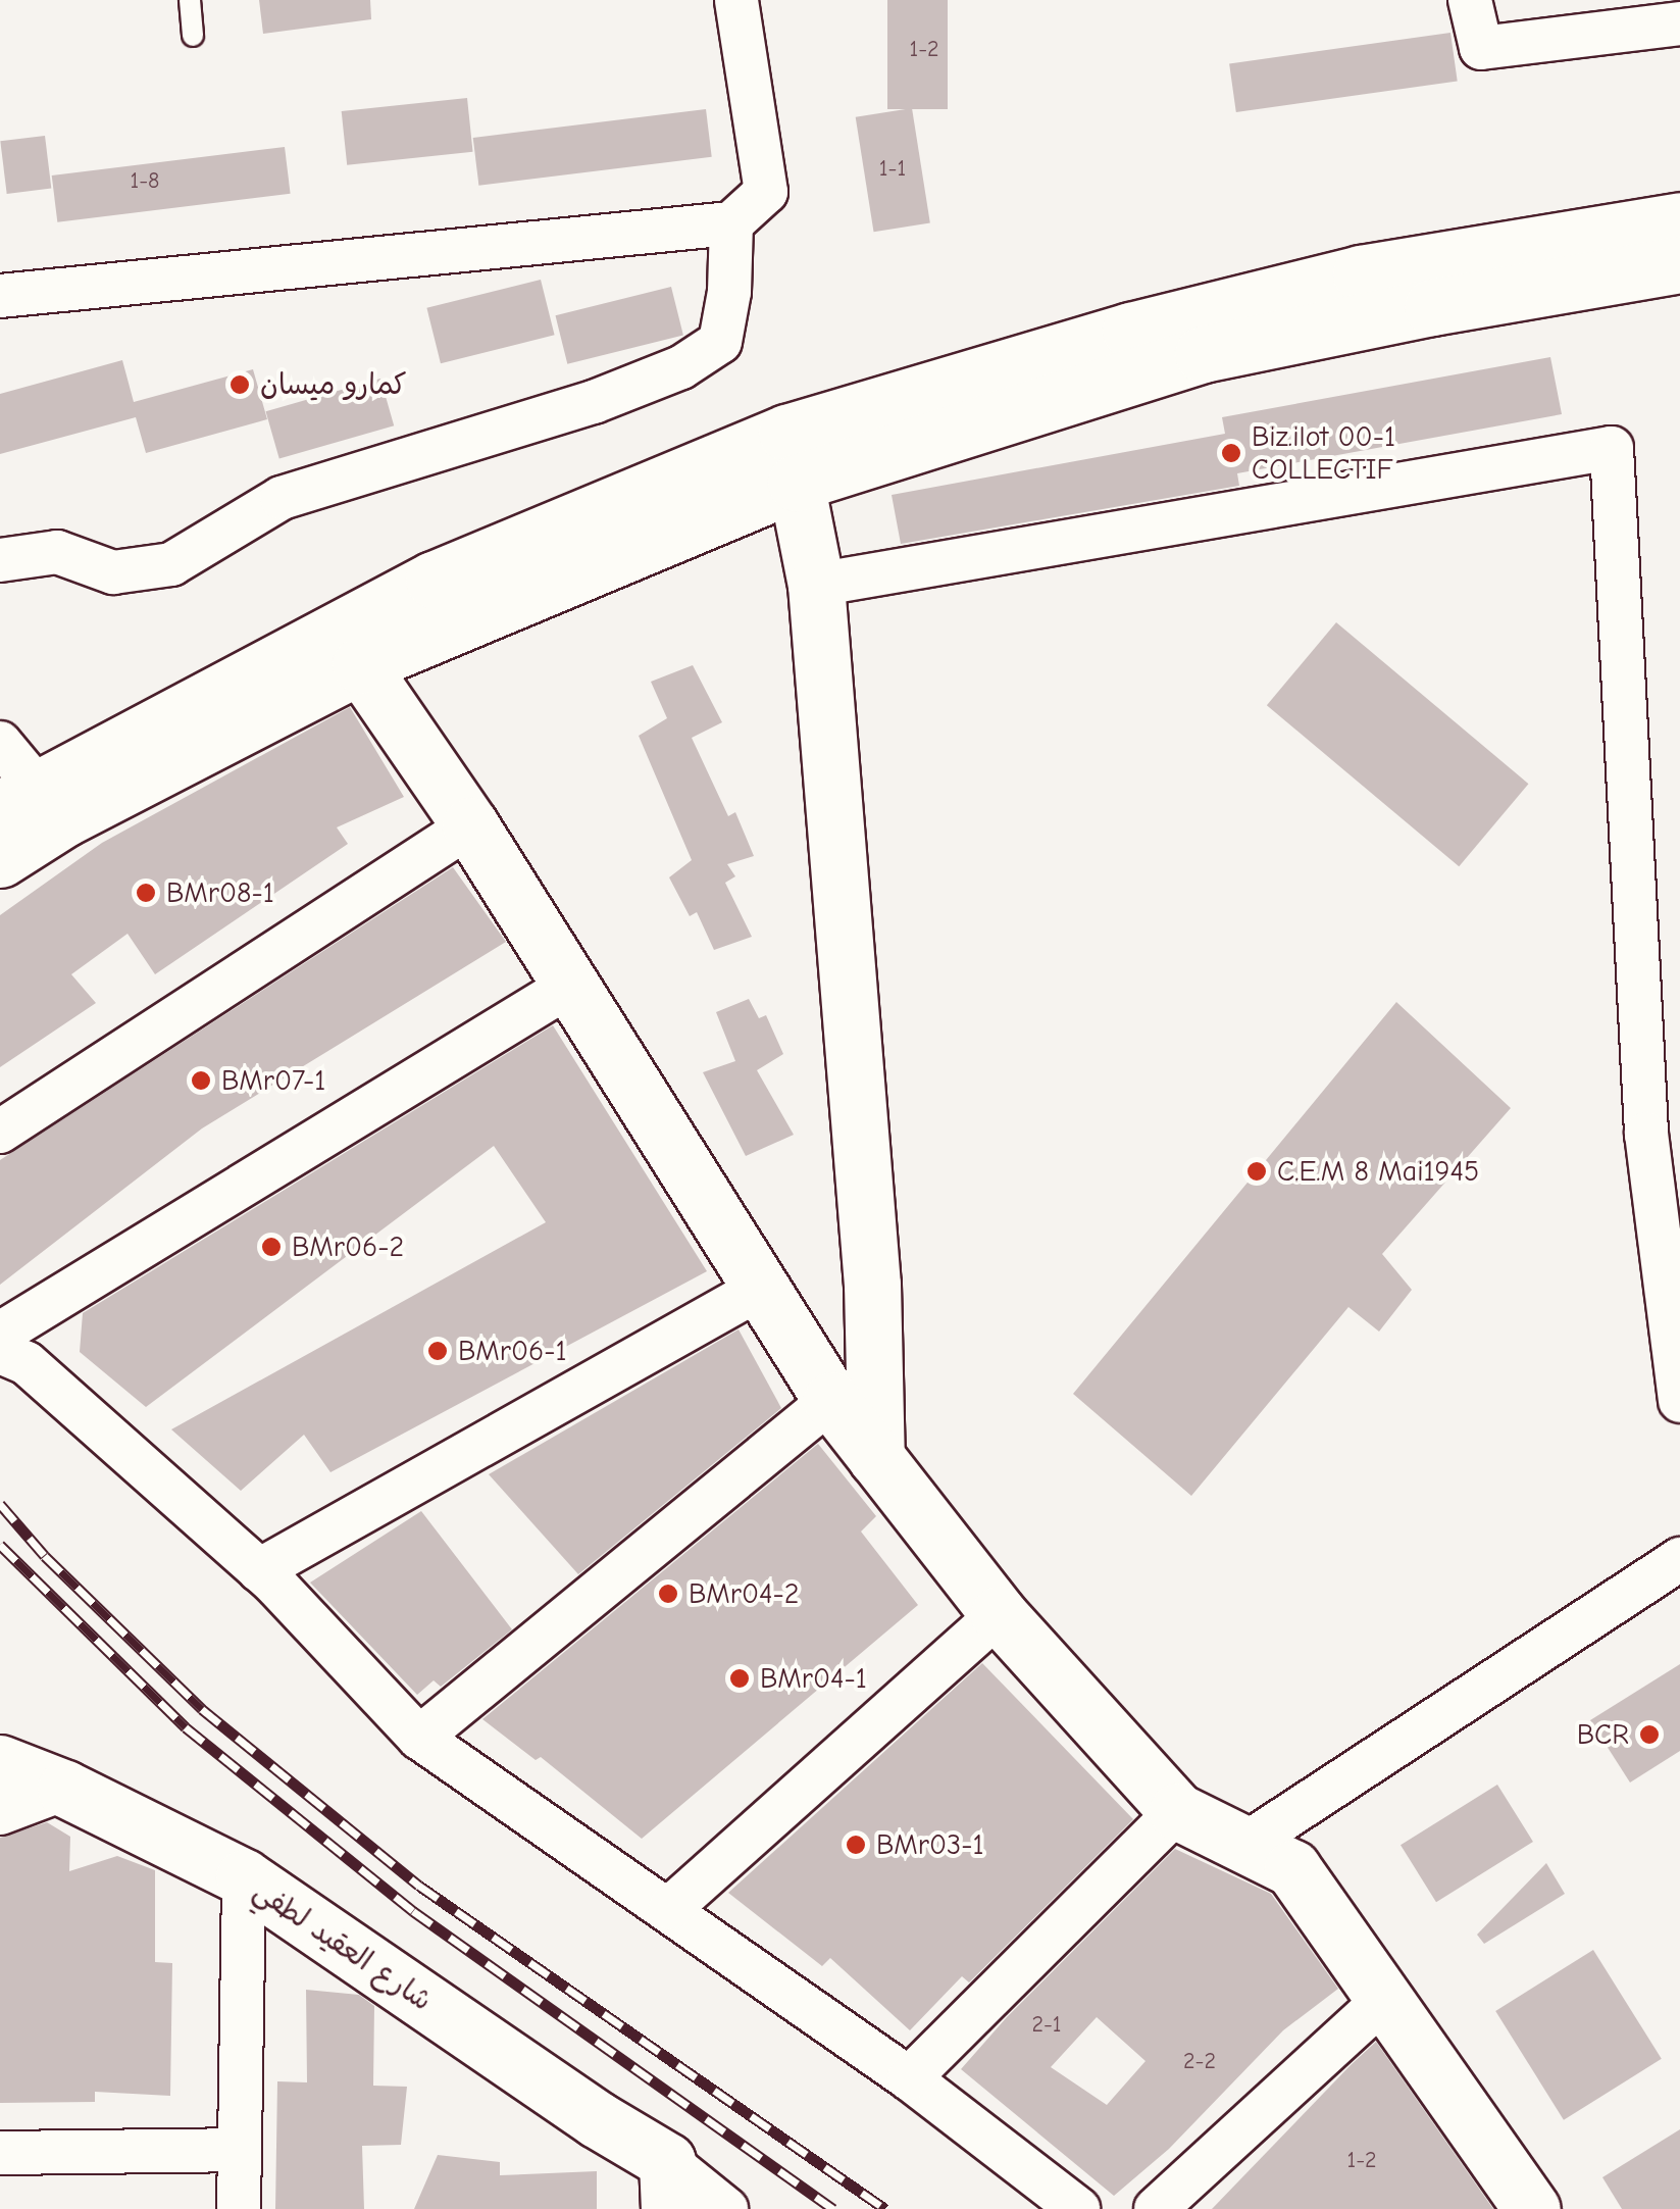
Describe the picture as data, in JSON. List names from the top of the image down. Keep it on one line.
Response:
{"streets":{"main road":["شارع العقيد لطفي"]},"places":["كمارو ميسان","Biz.ilot 00-1 COLLECTIF","BMr08-1","BMr07-1","C.E.M 8 Mai1945","BMr06-2","BMr06-1","BMr04-2","BMr04-1","BCR","BMr03-1"],"house_numbers":["1-2","1-1","1-8","2-1","2-2","1-2"]}
